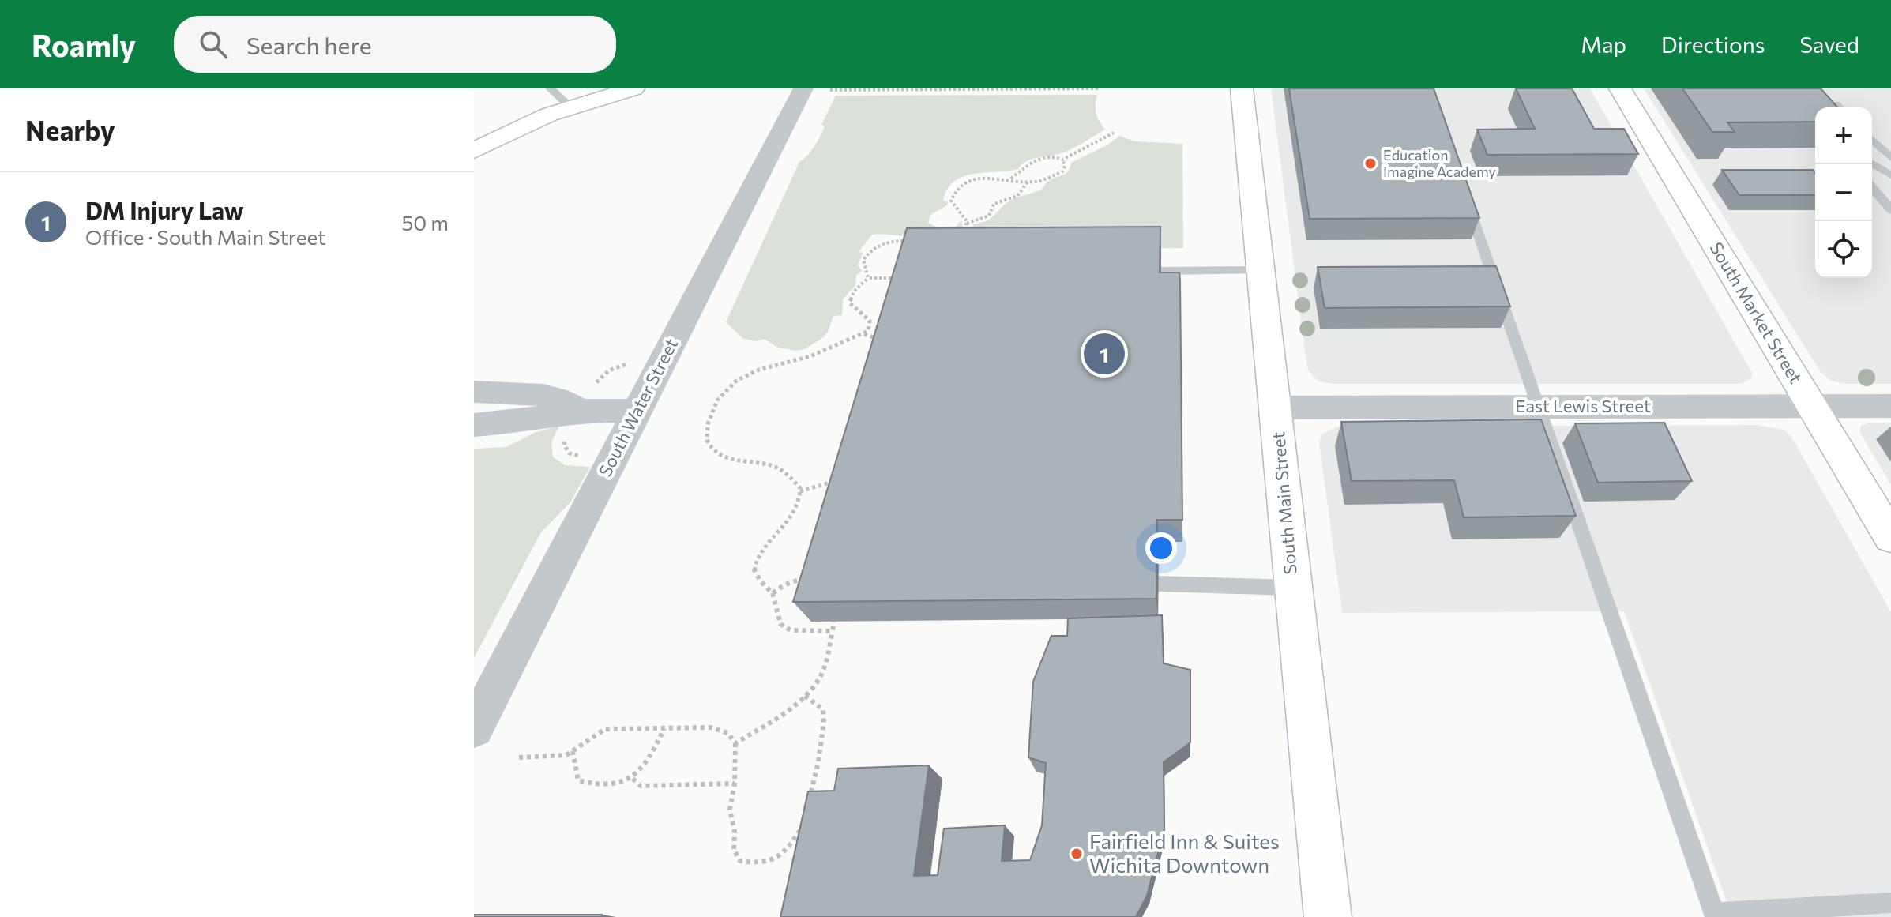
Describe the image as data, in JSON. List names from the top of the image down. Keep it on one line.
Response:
{"streets":{"street":["South Market Street","East Lewis Street","South Water Street","South Main Street"]},"crossings":[["South Market Street","East Lewis Street"],["East Lewis Street","South Main Street"]],"places":["Education Imagine Academy","Fairfield Inn & Suites Wichita Downtown"],"page":{"header":"Roamly","search":"Search here","nav":["Map","Directions","Saved"],"heading":"Nearby","map_buttons":["+","−"],"list":[{"mark":"1","name":"DM Injury Law","note":"Office · South Main Street","value":"50 m"}],"pins":"1"}}
